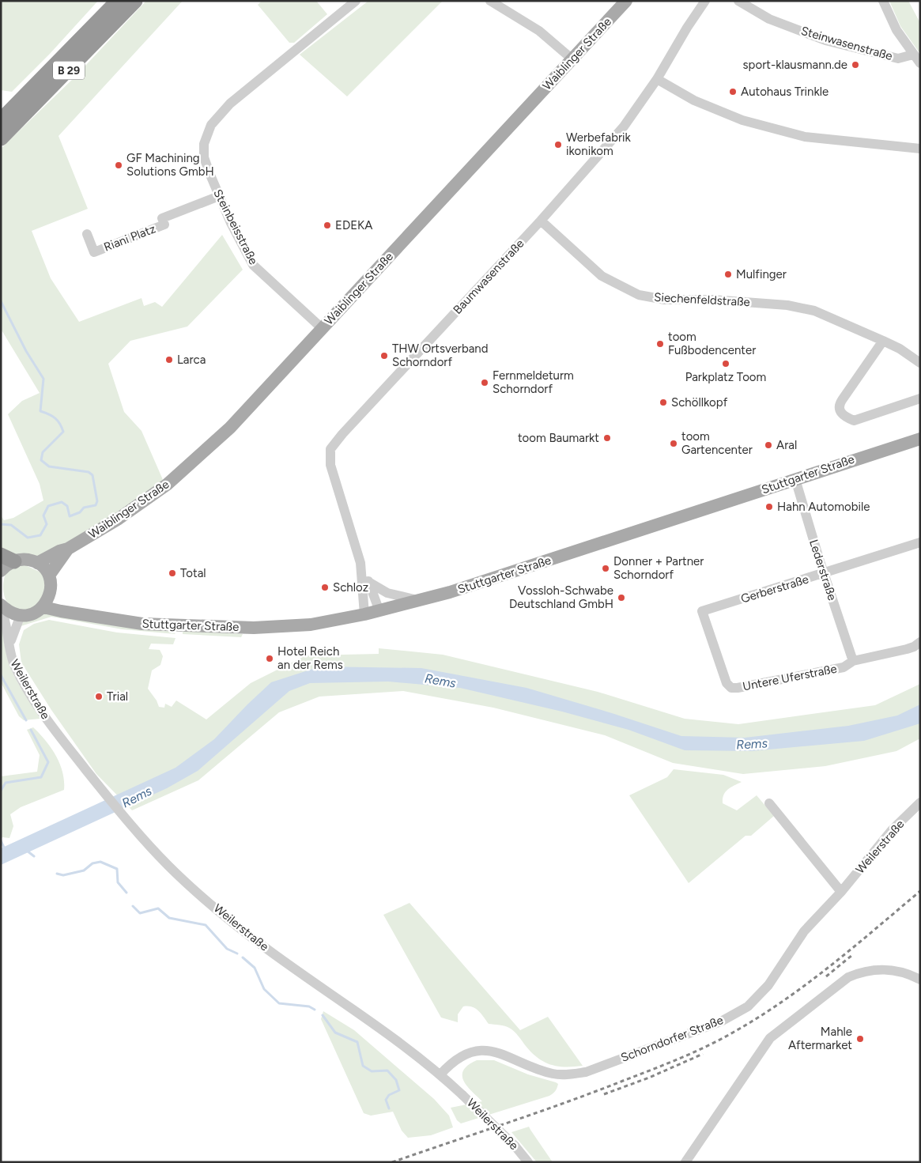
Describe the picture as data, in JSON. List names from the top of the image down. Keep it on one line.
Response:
{"streets":{"highway":["B 29"],"main road":["Waiblinger Straße","Stuttgarter Straße"],"street":["Steinwasenstraße","Steinbeisstraße","Riani Platz","Baumwasenstraße","Siechenfeldstraße","Lederstraße","Gerberstraße","Untere Uferstraße","Weilerstraße","Schorndorfer Straße"]},"crossings":[["Waiblinger Straße","Steinbeisstraße"],["Steinbeisstraße","Riani Platz"],["Baumwasenstraße","Siechenfeldstraße"],["Baumwasenstraße","Stuttgarter Straße"],["Stuttgarter Straße","Lederstraße"],["Lederstraße","Gerberstraße"],["Lederstraße","Untere Uferstraße"],["Gerberstraße","Untere Uferstraße"],["Weilerstraße","Schorndorfer Straße"]],"water":["Rems"],"places":["sport-klausmann.de","Autohaus Trinkle","Werbefabrik ikonikom","GF Machining Solutions GmbH","EDEKA","Mulfinger","toom Fußbodencenter","THW Ortsverband Schorndorf","Larca","Parkplatz Toom","Fernmeldeturm Schorndorf","Schöllkopf","toom Baumarkt","toom Gartencenter","Aral","Hahn Automobile","Donner + Partner Schorndorf","Total","Schloz","Vossloh-Schwabe Deutschland GmbH","Hotel Reich an der Rems","Trial","Mahle Aftermarket"]}
